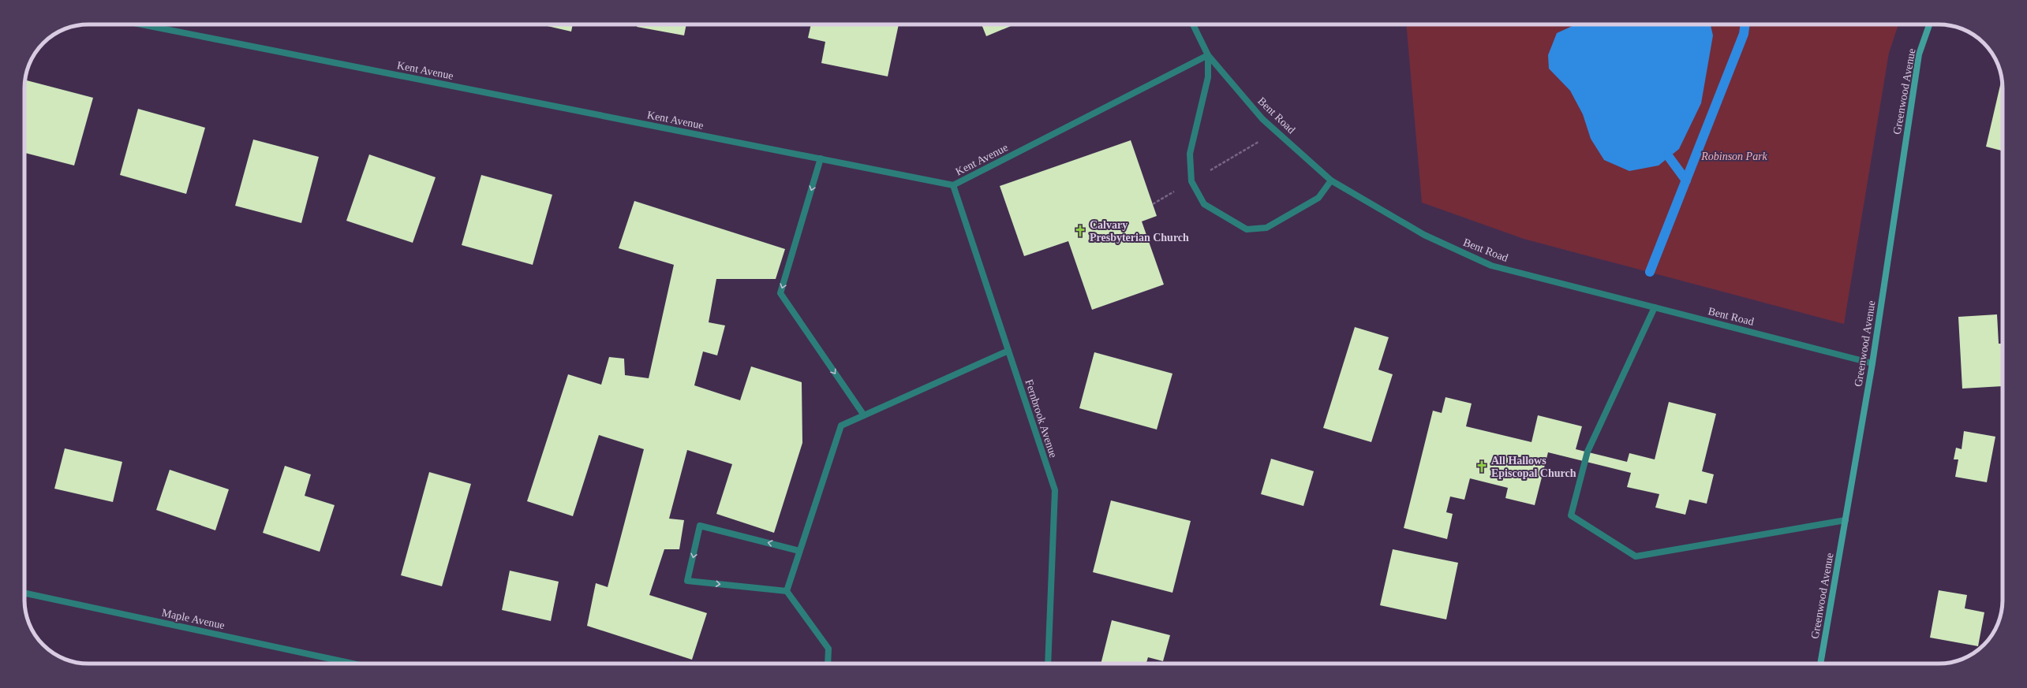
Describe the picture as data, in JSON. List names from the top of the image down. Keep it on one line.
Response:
{"streets":{"main road":["Greenwood Avenue"],"street":["Kent Avenue","Bent Road","Fernbrook Avenue","Maple Avenue"]},"crossings":[["Kent Avenue","Bent Road"],["Kent Avenue","Fernbrook Avenue"],["Greenwood Avenue","Bent Road"]],"parks":["Robinson Park"],"places":{"church":["Calvary Presbyterian Church","All Hallows Episcopal Church"]}}
